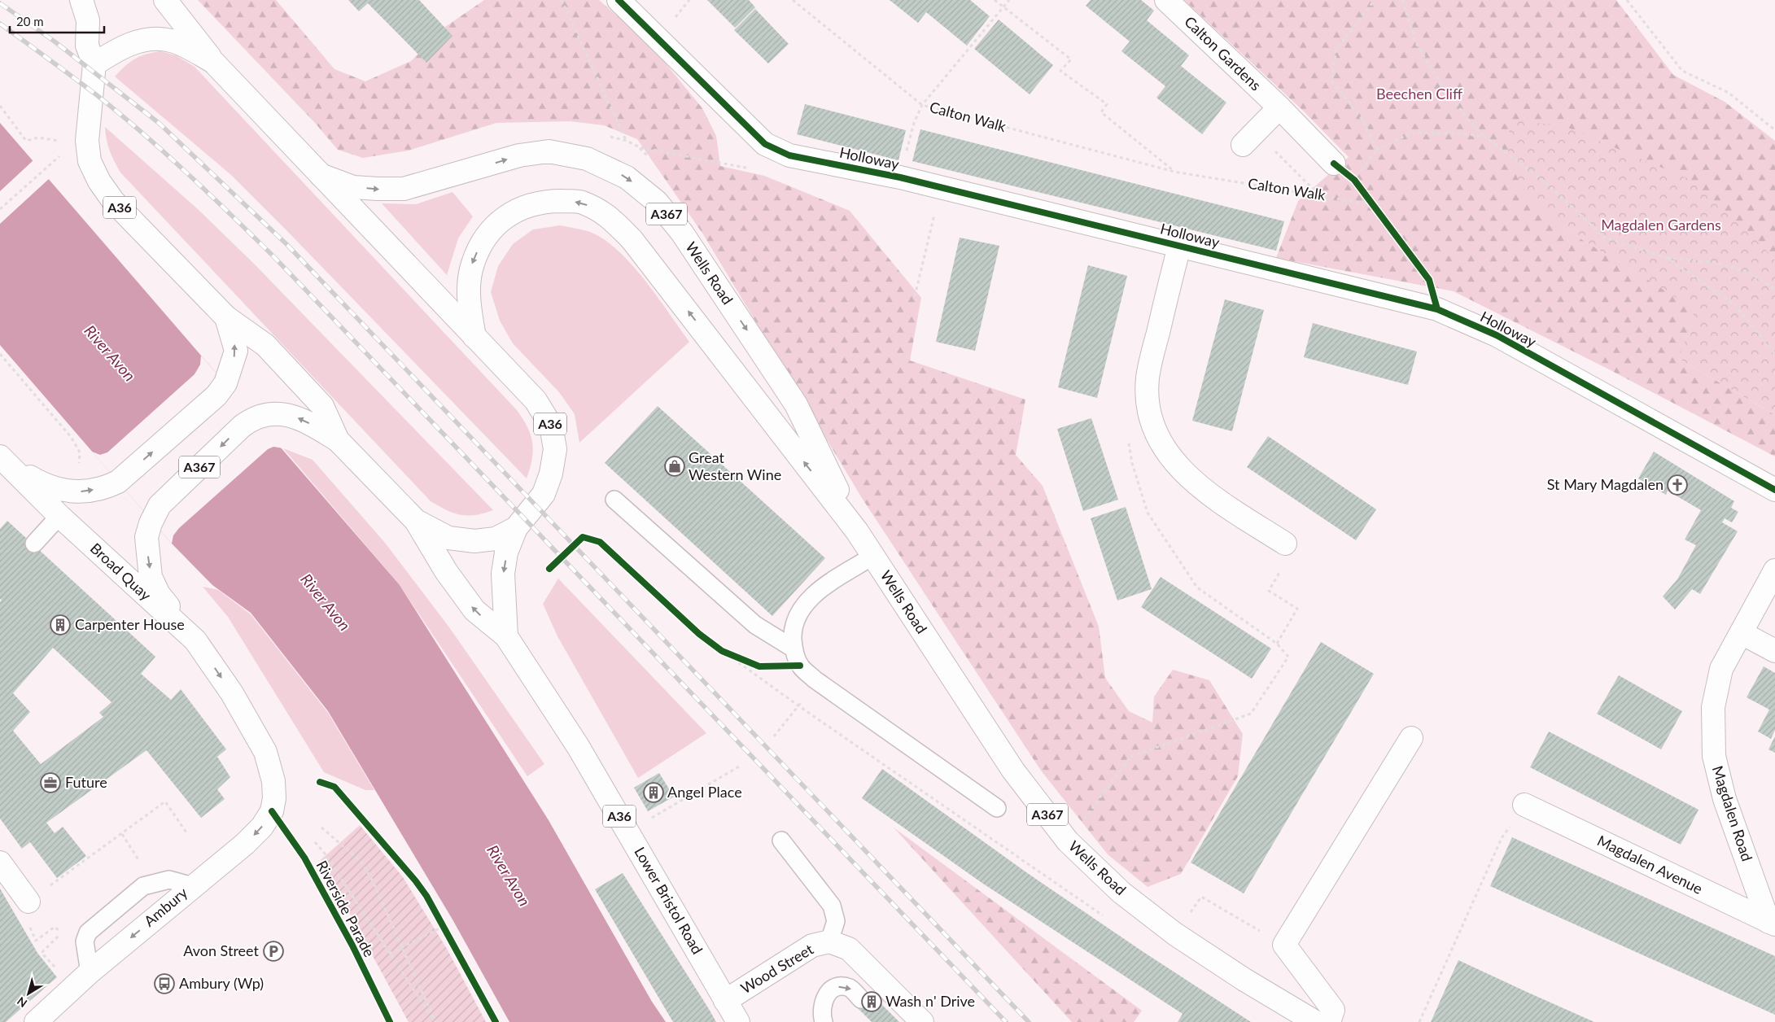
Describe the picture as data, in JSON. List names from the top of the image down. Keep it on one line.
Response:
{"streets":{"main road":["Calton Gardens","Holloway","A36","A367","Wells Road","Broad Quay","Magdalen Road","Magdalen Avenue","Lower Bristol Road","Ambury","Wood Street"],"path":["Calton Walk"],"cycle path":["Riverside Parade"]},"crossings":[["A36","A367"],["A36","Wells Road"],["A36","Lower Bristol Road"],["A367","Broad Quay"],["Broad Quay","Ambury"],["Magdalen Road","Magdalen Avenue"],["Lower Bristol Road","Wood Street"]],"one_way":["Broad Quay","Ambury"],"water":["River Avon"],"parks":["Beechen Cliff","Magdalen Gardens"],"places":{"shop":["Great Western Wine"],"church":["St Mary Magdalen"],"building":["Carpenter House","Angel Place","Wash n' Drive"],"office":["Future"],"parking":["Avon Street"],"bus stop":["Ambury (Wp)"]},"scale_bar":"20 m","north":"bottom left"}
